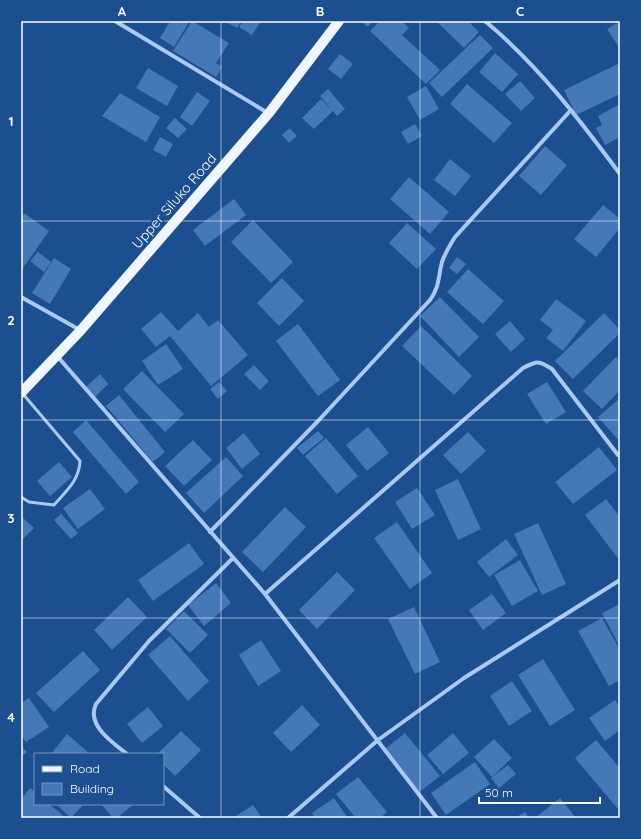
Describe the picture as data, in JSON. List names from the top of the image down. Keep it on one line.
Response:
{"streets":{"main road":["Upper Siluko Road"]},"legend":["Road","Building"],"scale_bar":"50 m","grid":{"columns":["A","B","C"],"rows":["1","2","3","4"]}}
